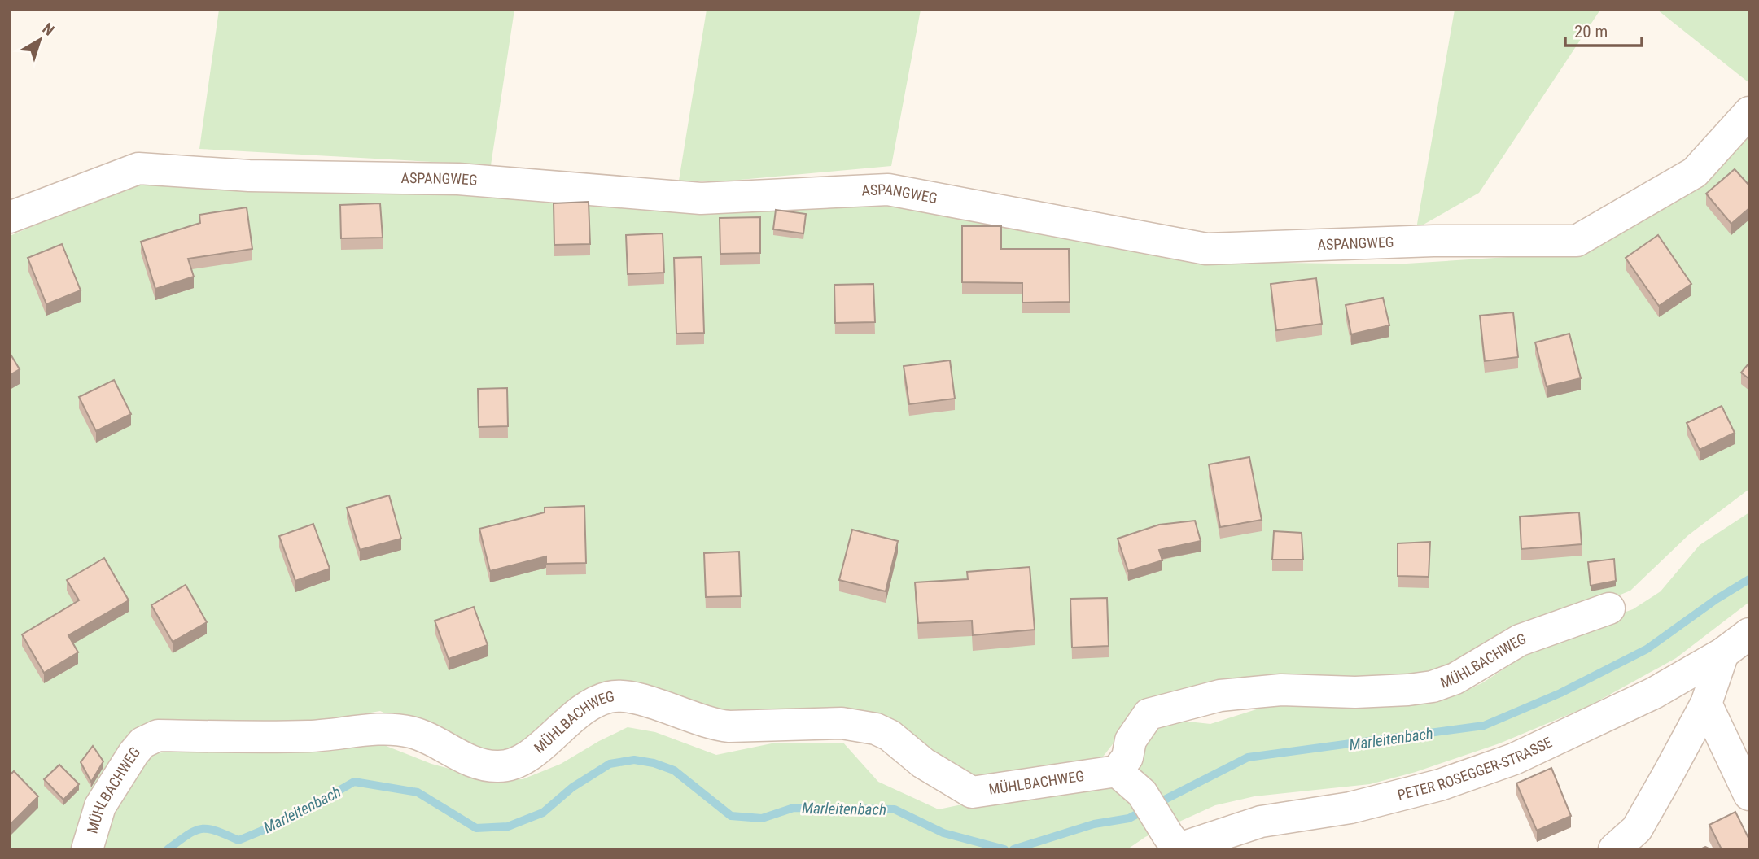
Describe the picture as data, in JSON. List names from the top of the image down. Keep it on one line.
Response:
{"streets":{"street":["ASPANGWEG","MÜHLBACHWEG","PETER ROSEGGER-STRASSE"]},"water":["Marleitenbach"],"scale_bar":"20 m","north":"top right"}
